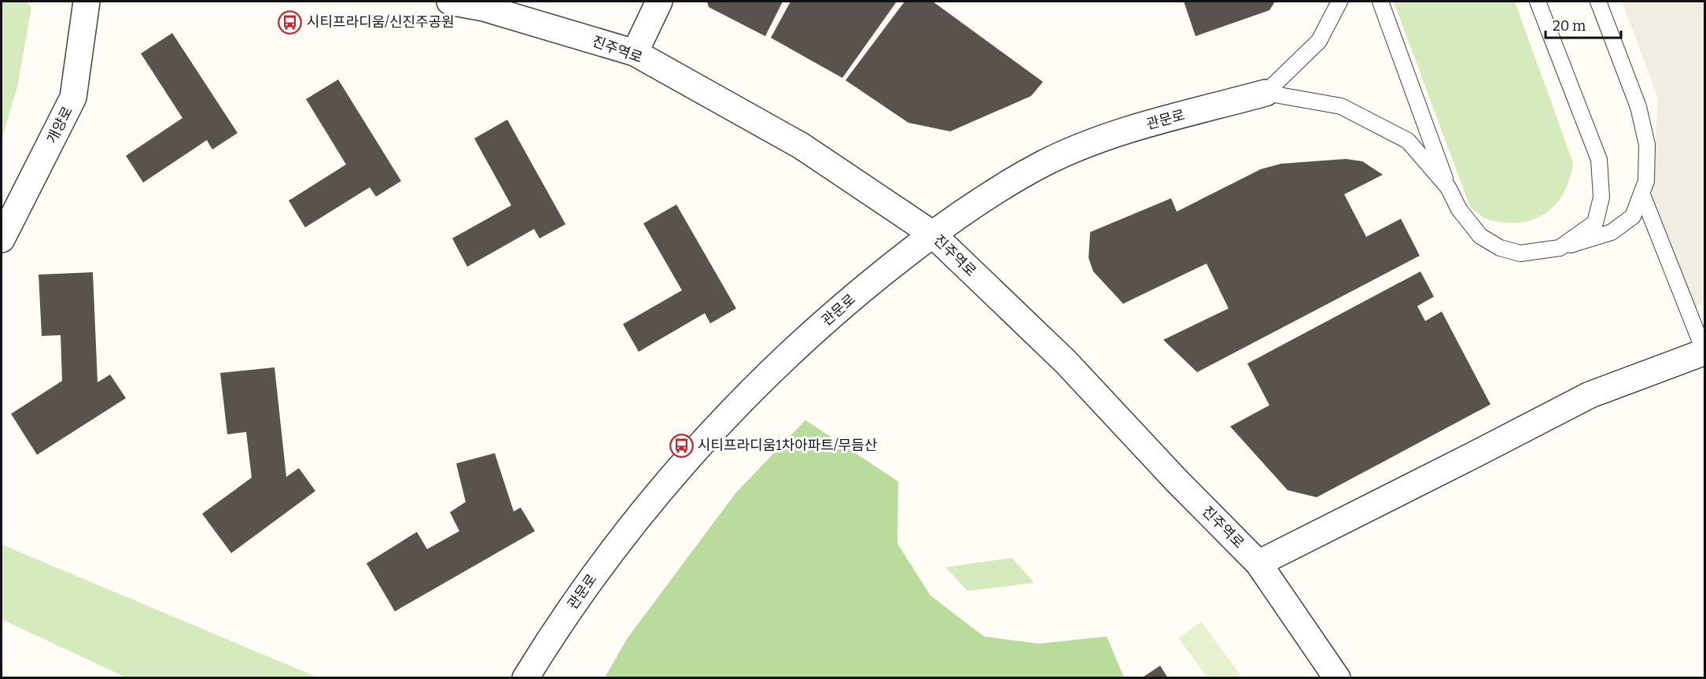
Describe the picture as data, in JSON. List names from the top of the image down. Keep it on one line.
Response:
{"streets":{"street":["진주역로","관문로","개양로"]},"crossings":[["진주역로","관문로"]],"places":{"bus stop":["시티프라디움/신진주공원","시티프라디움1차아파트/무듬산"]},"scale_bar":"20 m"}
